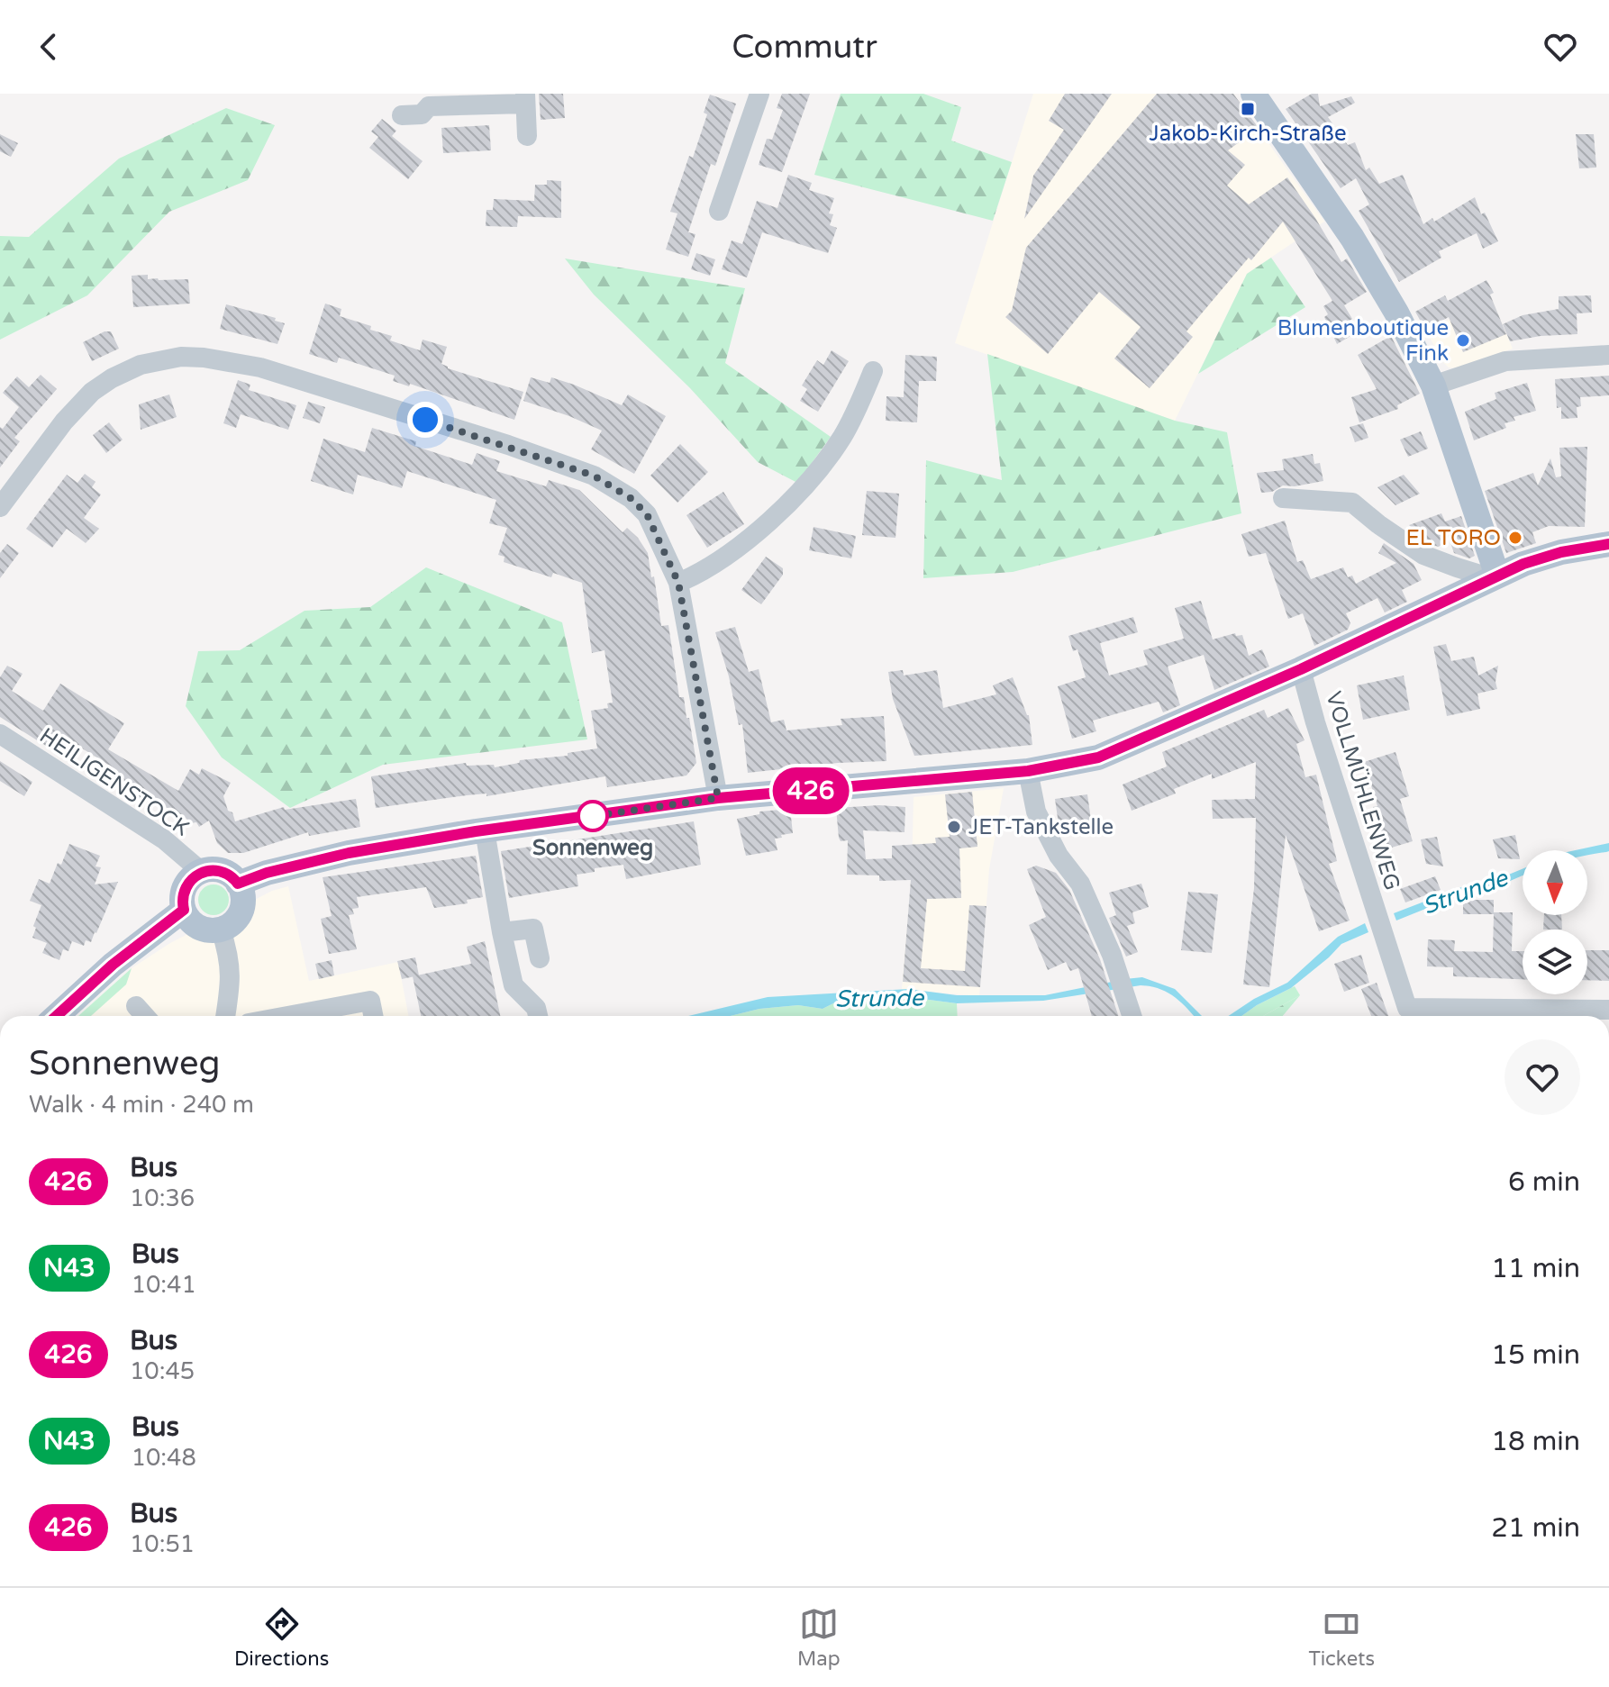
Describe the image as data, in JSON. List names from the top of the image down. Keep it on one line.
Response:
{"streets":{"street":["HEILIGENSTOCK","VOLLMÜHLENWEG"]},"water":["Strunde"],"places":{"transit":["Jakob-Kirch-Straße"],"other":["Blumenboutique Fink","EL TORO","Sonnenweg","JET-Tankstelle"]},"lines":["bus line 426"],"north":"bottom","page":{"header":"Commutr","on_map":"426","heading":["Sonnenweg","Walk · 4 min · 240 m"],"list":[{"mark":"426","name":"Bus","note":"10:36","value":"6 min"},{"mark":"N43","name":"Bus","note":"10:41","value":"11 min"},{"mark":"426","name":"Bus","note":"10:45","value":"15 min"},{"mark":"N43","name":"Bus","note":"10:48","value":"18 min"},{"mark":"426","name":"Bus","note":"10:51","value":"21 min"}],"tabs":["Directions","Map","Tickets"]}}
